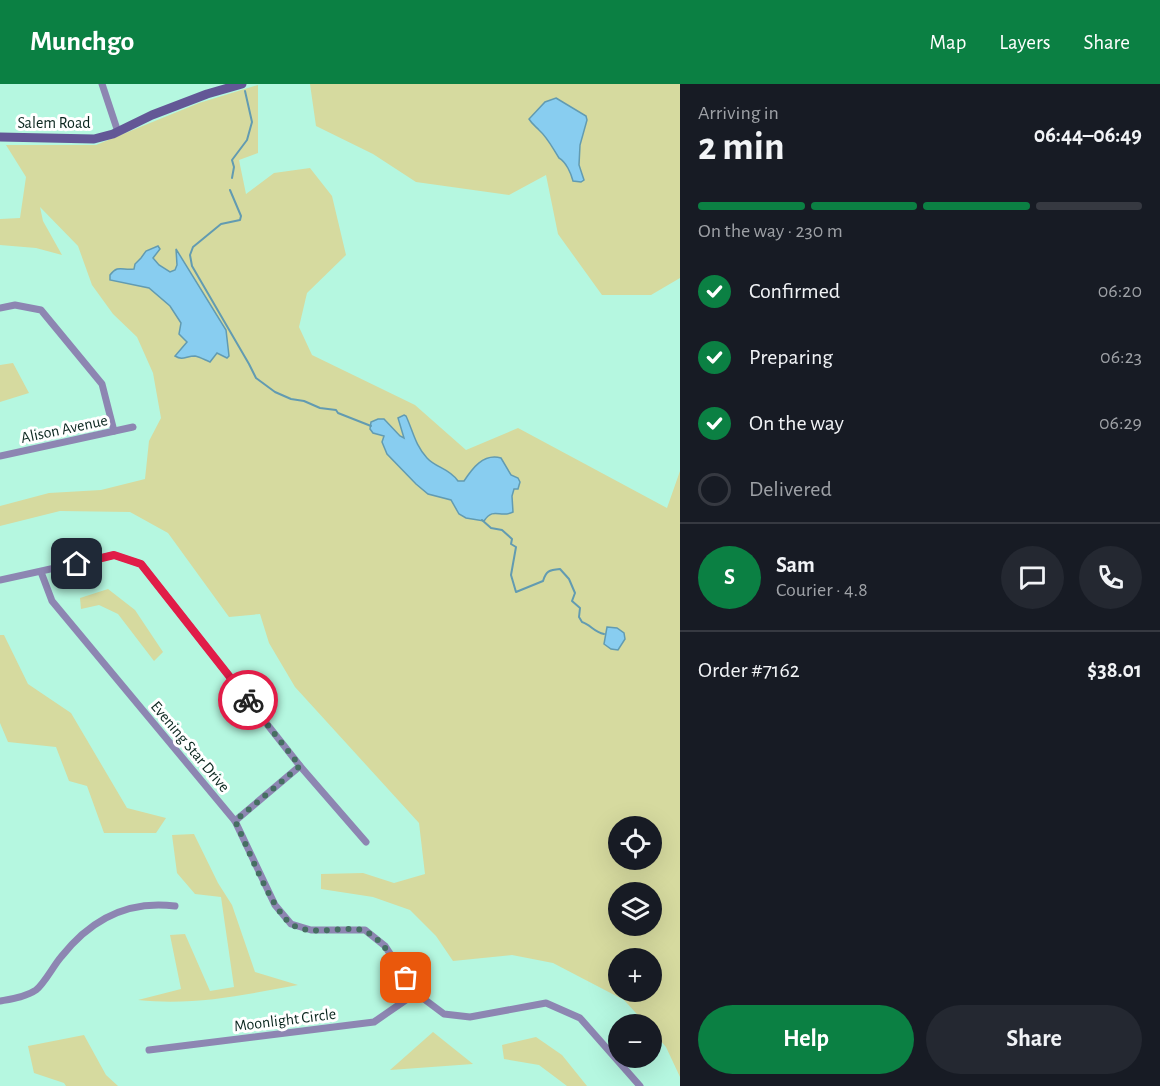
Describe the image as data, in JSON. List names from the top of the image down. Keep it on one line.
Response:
{"streets":{"street":["Salem Road","Alison Avenue","Evening Star Drive","Moonlight Circle"]},"crossings":[["Evening Star Drive","Moonlight Circle"]],"page":{"header":"Munchgo","nav":["Map","Layers","Share"],"heading":["2 min","Arriving in","06:44–06:49"],"panel":["Sam","Courier · 4.8","Order #7162","$38.01"],"bar":"On the way · 230 m","list":[["Confirmed","06:20"],["Preparing","06:23"],["On the way","06:29"],"Delivered"],"round":"S","map_buttons":["+","−"],"buttons":["Help","Share"]}}
